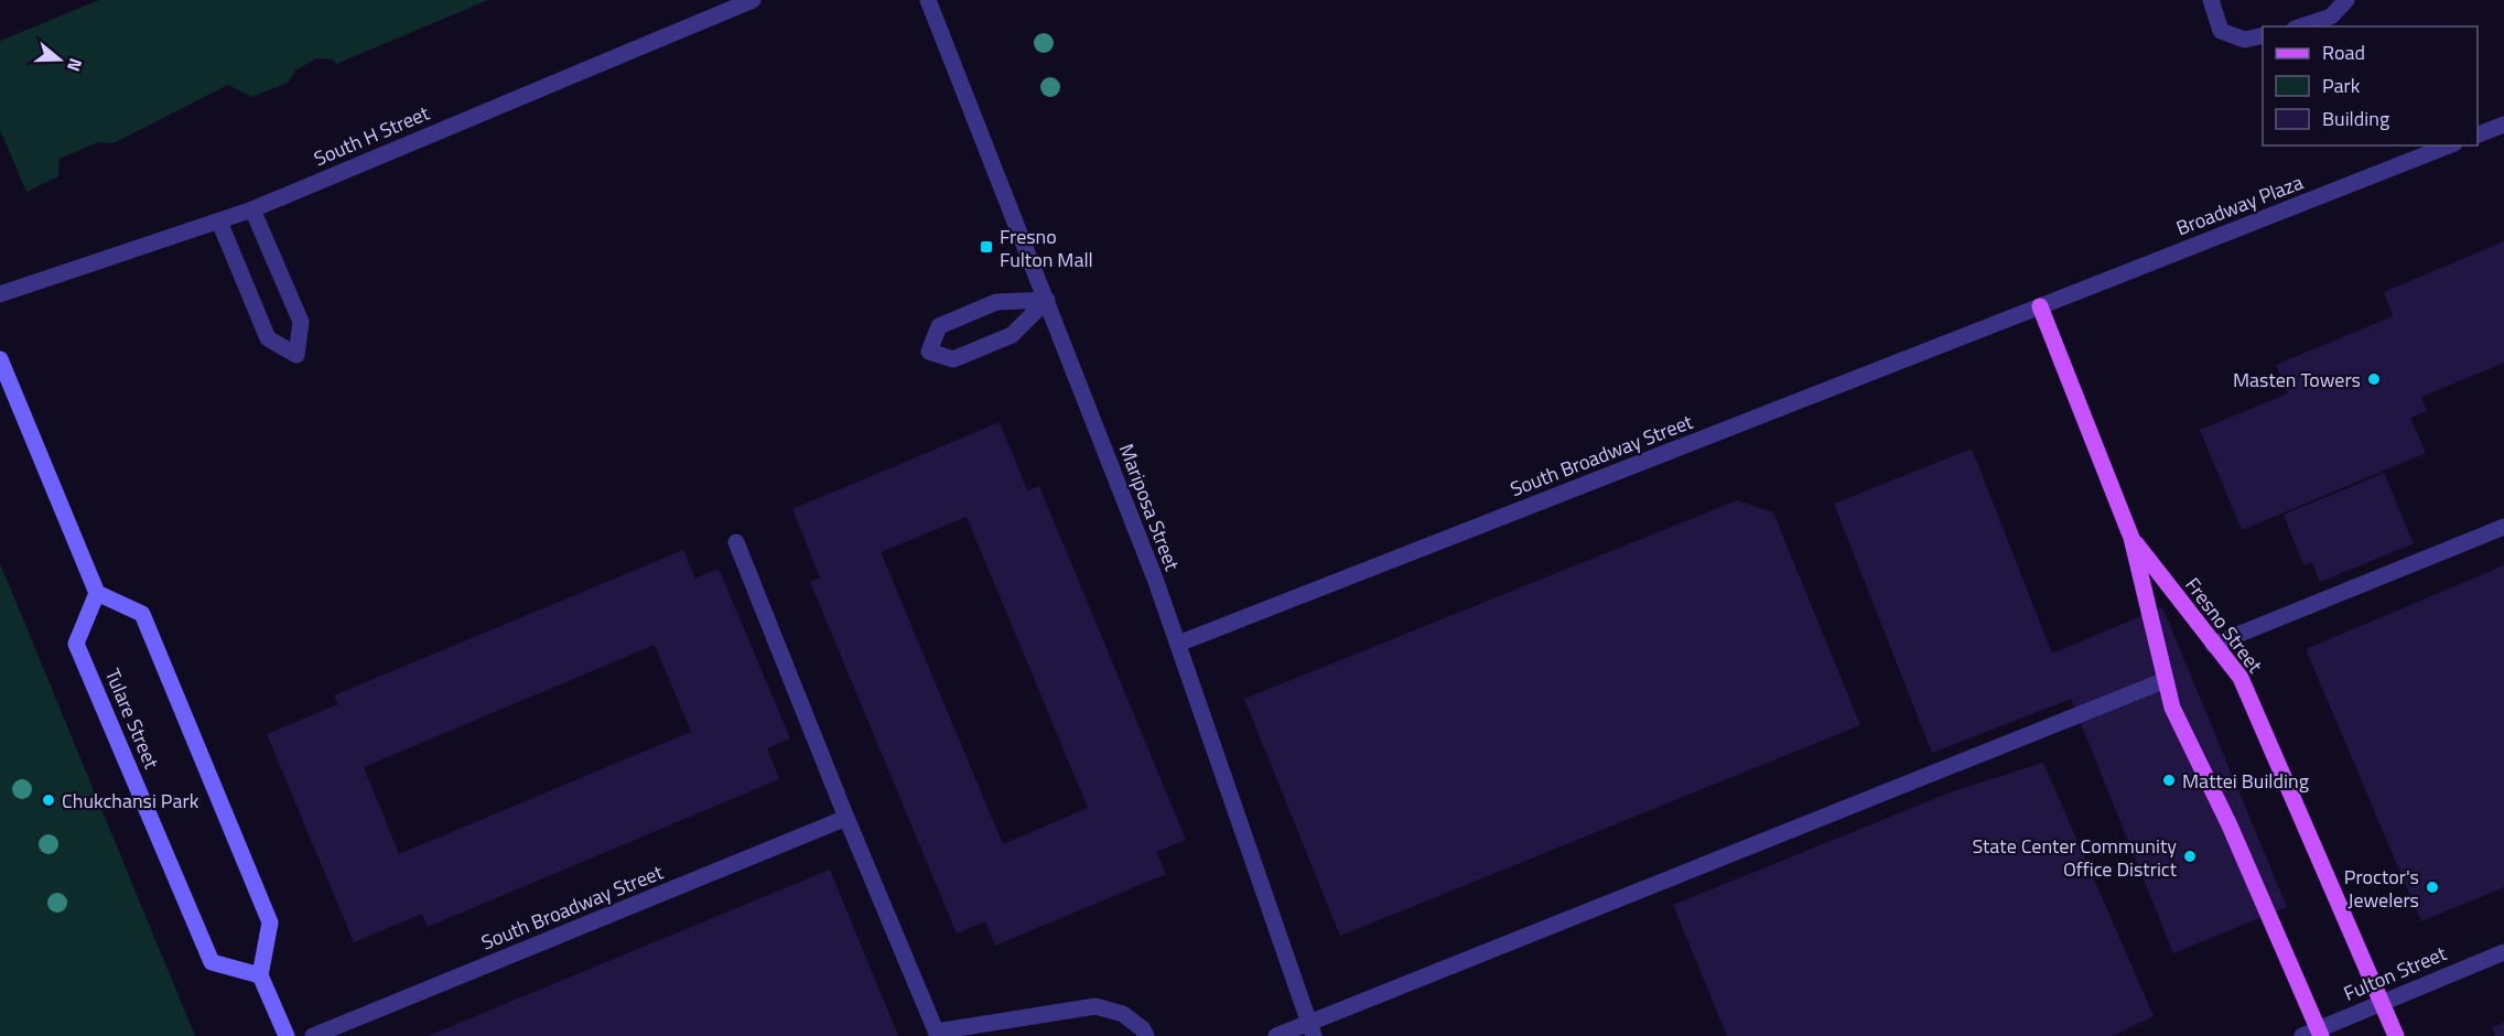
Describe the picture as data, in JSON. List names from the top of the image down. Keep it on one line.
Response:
{"streets":{"main road":["Fresno Street","Tulare Street"],"street":["South H Street","Broadway Plaza","South Broadway Street","Mariposa Street","Fulton Street"]},"crossings":[["Broadway Plaza","South Broadway Street"],["Broadway Plaza","Fresno Street"],["South Broadway Street","Mariposa Street"],["South Broadway Street","Fresno Street"],["Fresno Street","Fulton Street"]],"places":{"transit":["Fresno Fulton Mall"],"other":["Masten Towers","Mattei Building","Chukchansi Park","State Center Community Office District","Proctor's Jewelers"]},"legend":["Road","Park","Building"],"north":"right"}
